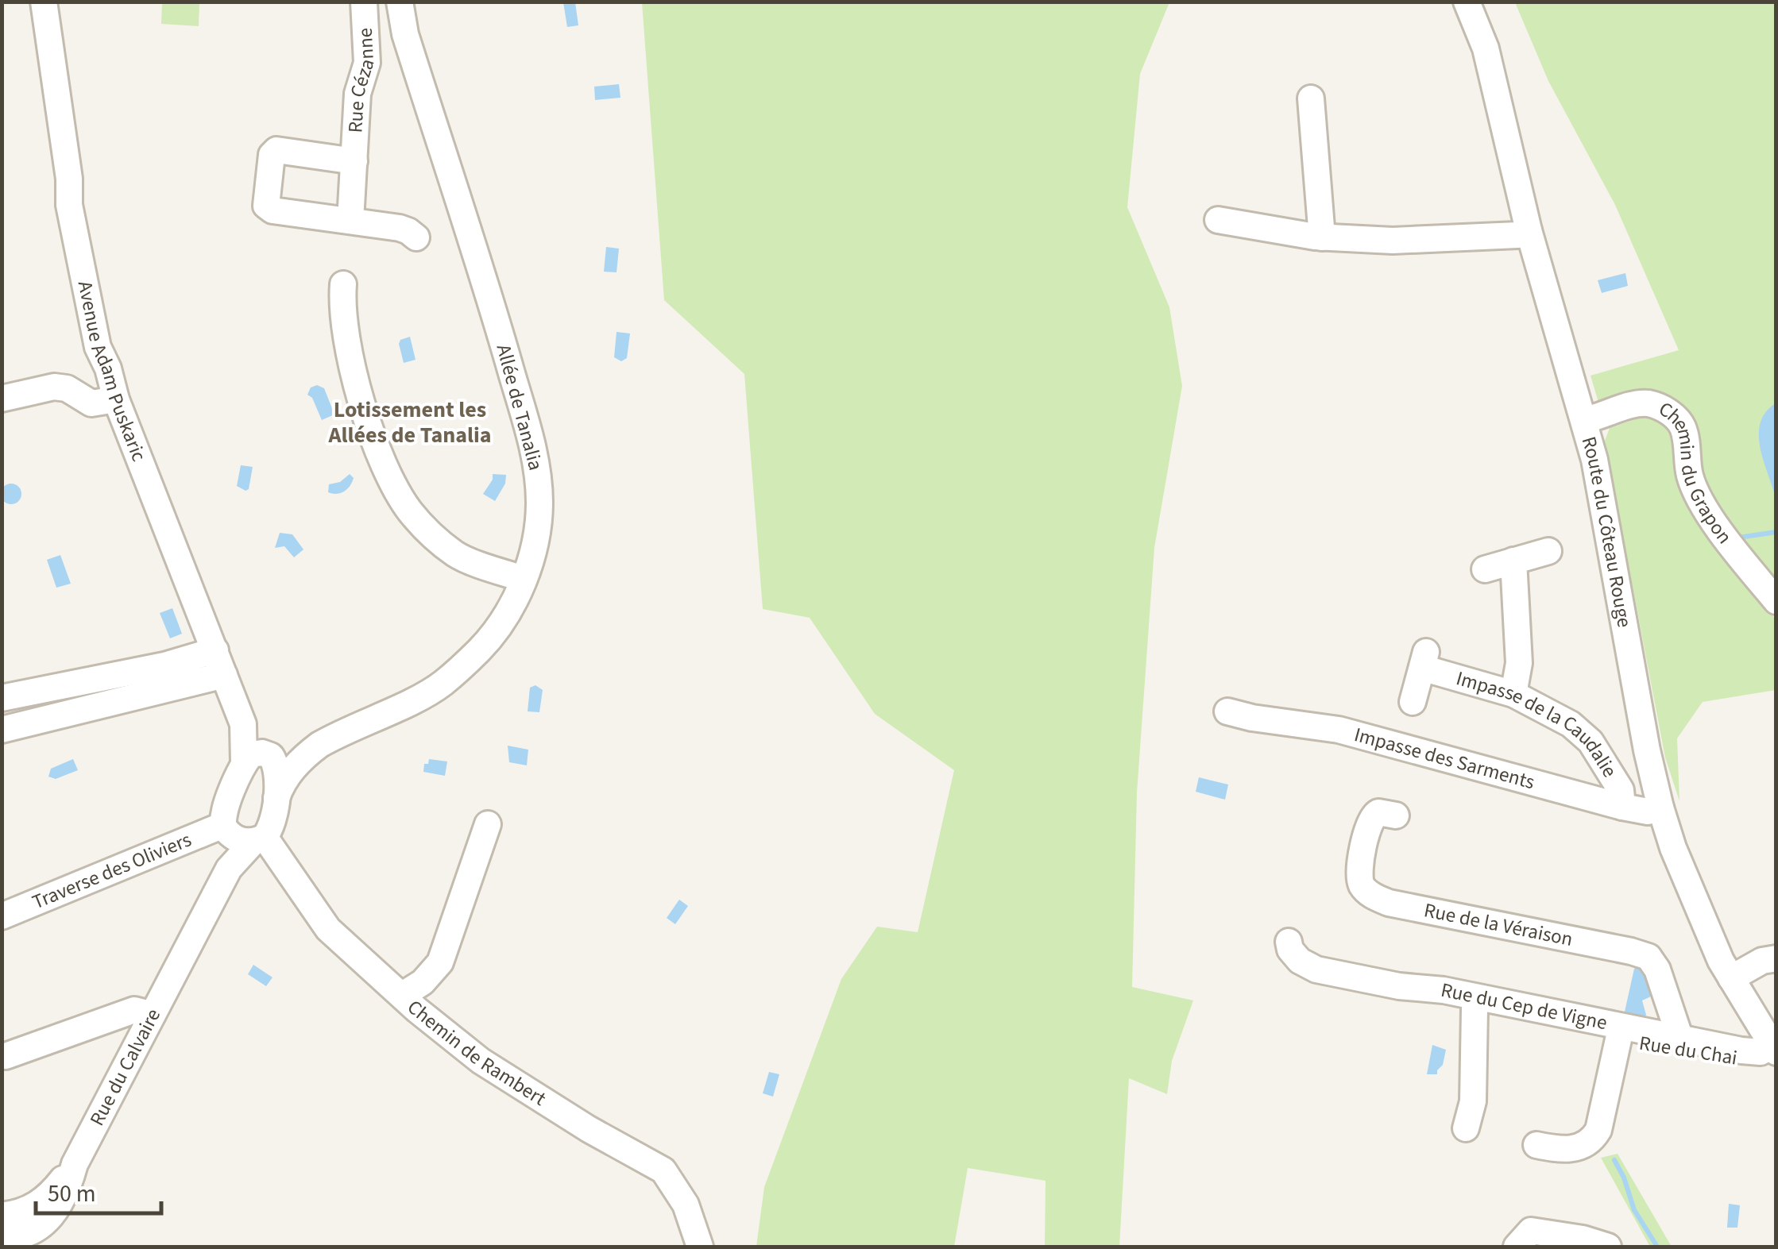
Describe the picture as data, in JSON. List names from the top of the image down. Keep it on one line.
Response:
{"streets":{"street":["Rue Cézanne","Avenue Adam Puskaric","Allée de Tanalia","Chemin du Grapon","Route du Côteau Rouge","Impasse de la Caudalie","Impasse des Sarments","Traverse des Oliviers","Rue de la Véraison","Rue du Cep de Vigne","Rue du Chai","Chemin de Rambert","Rue du Calvaire"]},"crossings":[["Avenue Adam Puskaric","Allée de Tanalia"],["Chemin du Grapon","Route du Côteau Rouge"],["Route du Côteau Rouge","Impasse des Sarments"],["Route du Côteau Rouge","Rue du Cep de Vigne"],["Route du Côteau Rouge","Rue du Chai"],["Impasse de la Caudalie","Impasse des Sarments"],["Rue de la Véraison","Rue du Cep de Vigne"],["Rue du Cep de Vigne","Rue du Chai"],["Chemin de Rambert","Rue du Calvaire"]],"districts":["Lotissement les Allées de Tanalia"],"scale_bar":"50 m"}
